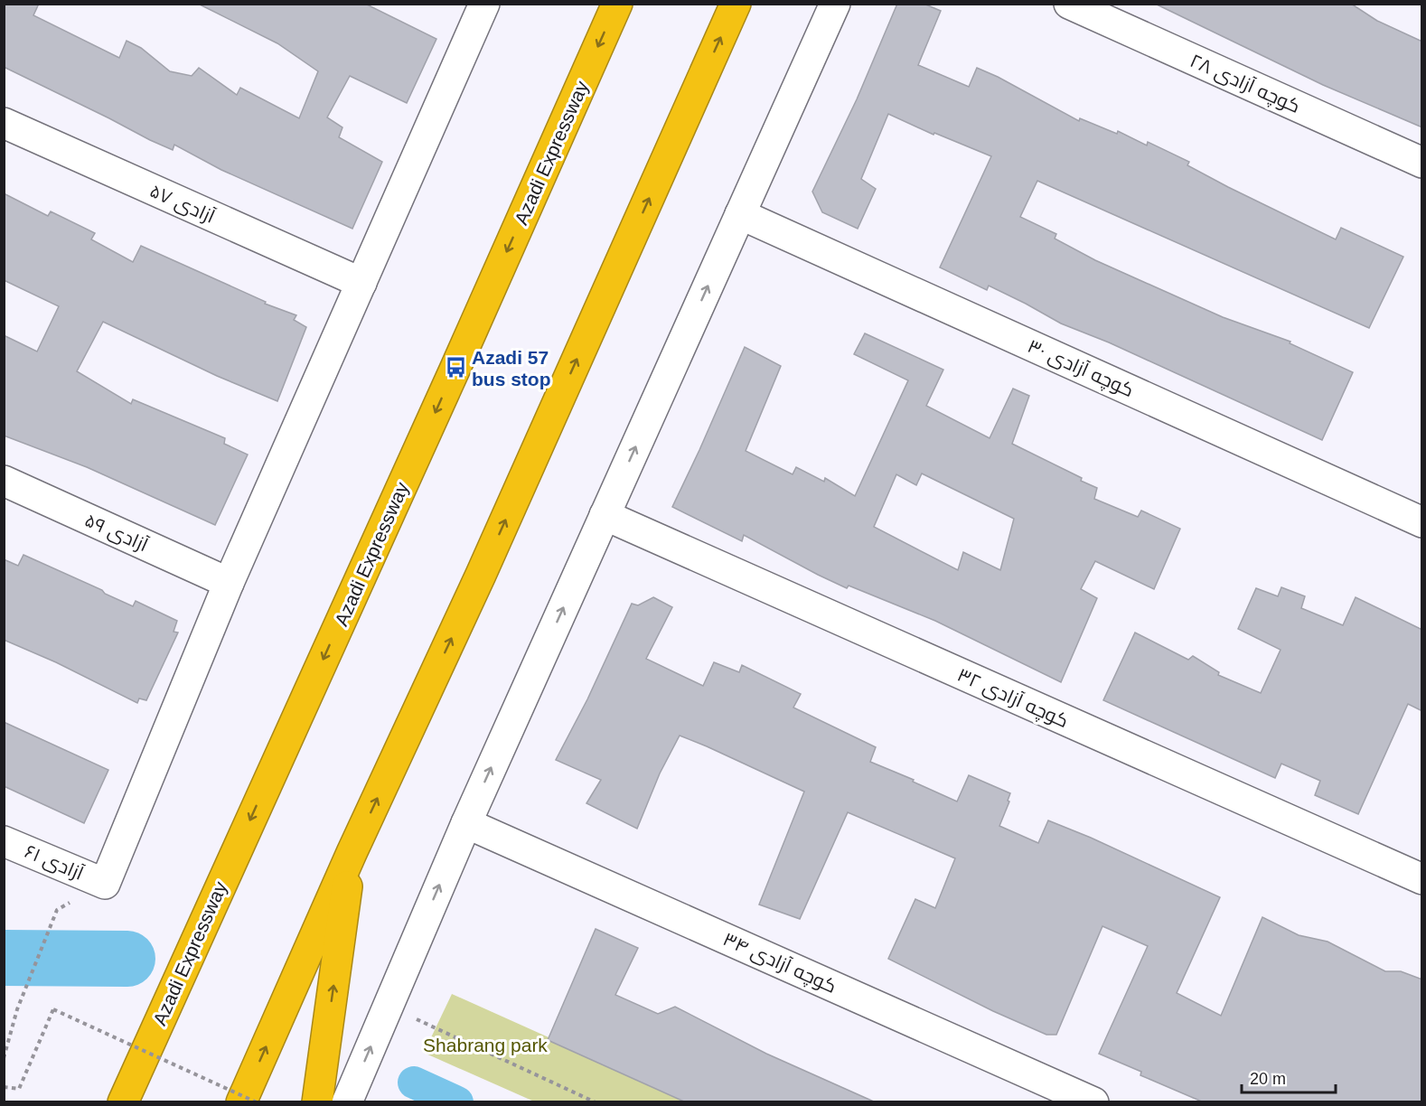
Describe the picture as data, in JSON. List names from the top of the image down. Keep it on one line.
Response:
{"streets":{"highway":["Azadi Expressway"],"street":["کوچه آزادی ۲۸","آزادی ۵۷","کوچه آزادی ۳۰","آزادی ۵۹","کوچه آزادی ۳۲","آزادی ۶۱","کوچه آزادی ۳۴"]},"crossings":[["آزادی ۵۹","آزادی ۶۱"]],"parks":["Shabrang park"],"places":{"bus stop":["Azadi 57 bus stop"]},"scale_bar":"20 m"}
